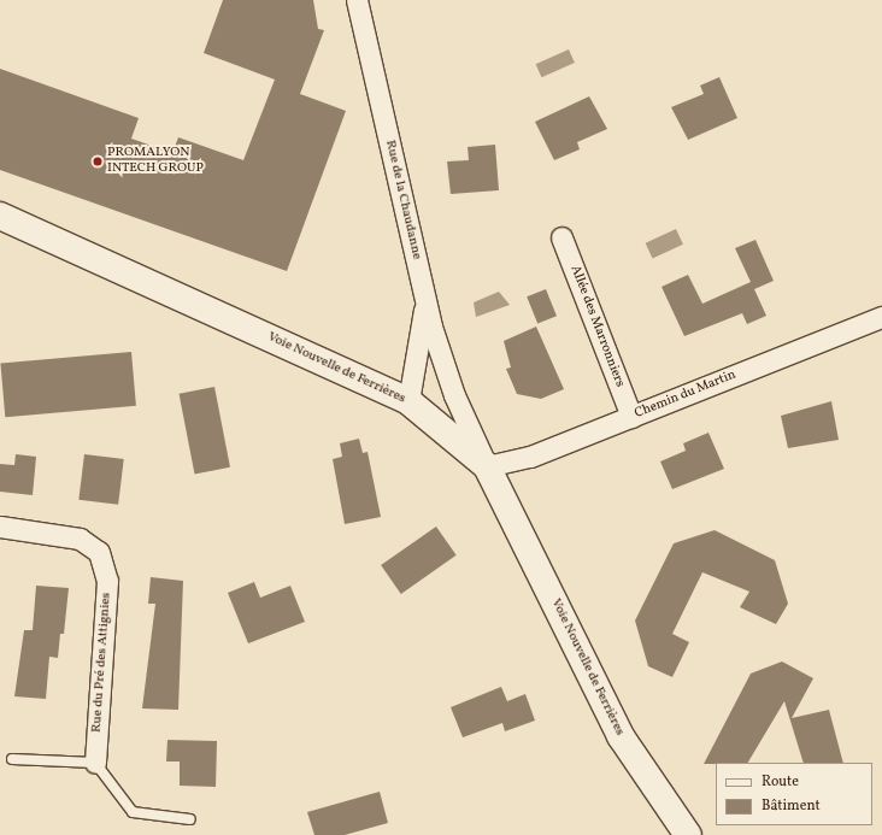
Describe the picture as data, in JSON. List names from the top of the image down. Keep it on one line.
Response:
{"streets":{"street":["Rue de la Chaudanne","Allée des Marronniers","Voie Nouvelle de Ferrières","Chemin du Martin","Rue du Pré des Attignies"]},"crossings":[["Rue de la Chaudanne","Voie Nouvelle de Ferrières"],["Allée des Marronniers","Chemin du Martin"],["Voie Nouvelle de Ferrières","Chemin du Martin"]],"places":["PROMALYON INTECH GROUP"],"legend":["Route","Bâtiment"]}
